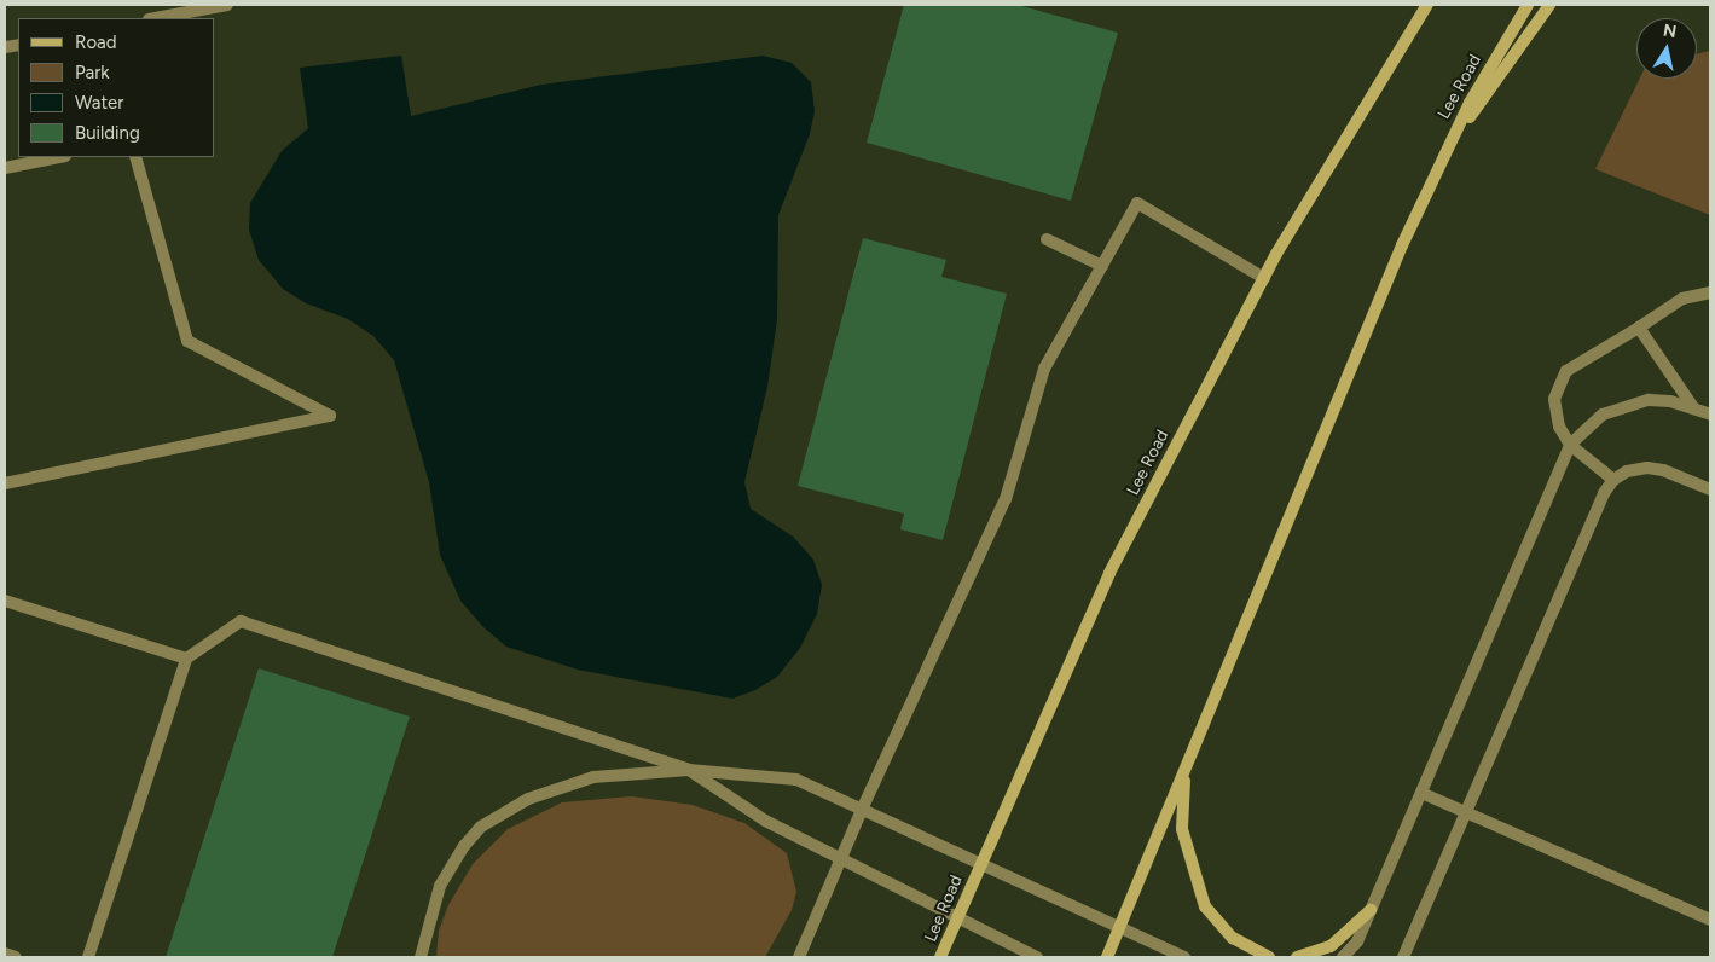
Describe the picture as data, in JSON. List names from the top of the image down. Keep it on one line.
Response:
{"streets":{"street":["Lee Road"]},"legend":["Road","Park","Water","Building"],"north":"top"}
